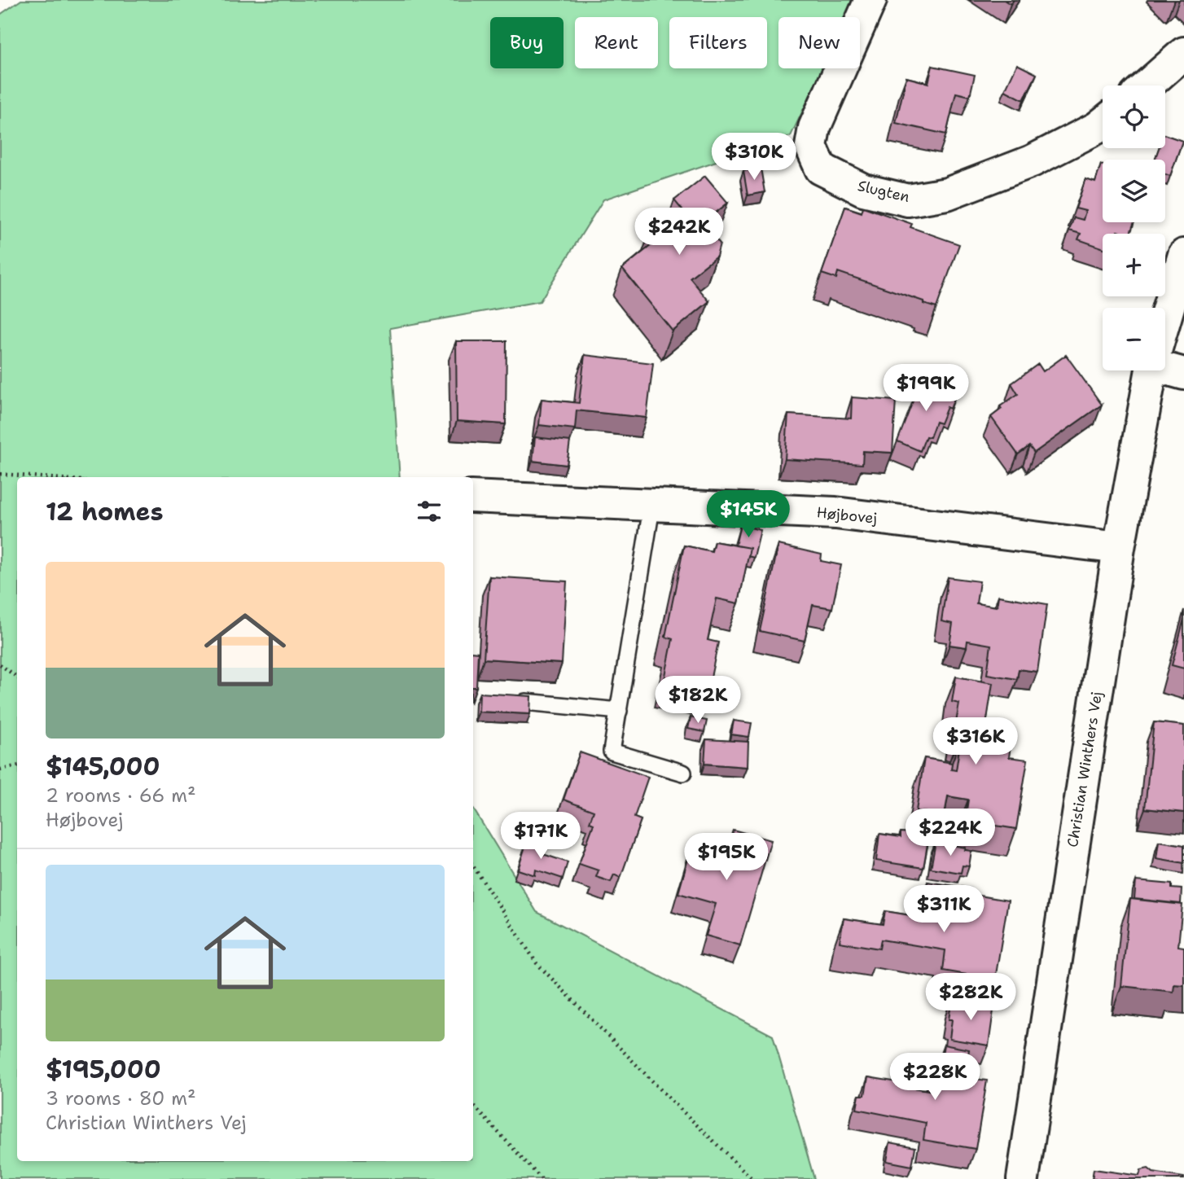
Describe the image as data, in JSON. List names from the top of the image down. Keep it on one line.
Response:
{"streets":{"street":["Slugten","Højbovej","Christian Winthers Vej"]},"crossings":[["Højbovej","Christian Winthers Vej"]],"page":{"chip":["Buy","Rent","Filters","New"],"map_buttons":["+","−"],"price":["$310K","$242K","$199K","$145K","$182K","$316K","$224K","$171K","$195K","$311K","$282K","$228K"],"heading":"12 homes","list":[{"name":"$145,000","note":"2 rooms · 66 m² · Højbovej"},{"name":"$195,000","note":"3 rooms · 80 m² · Christian Winthers Vej"}]}}
